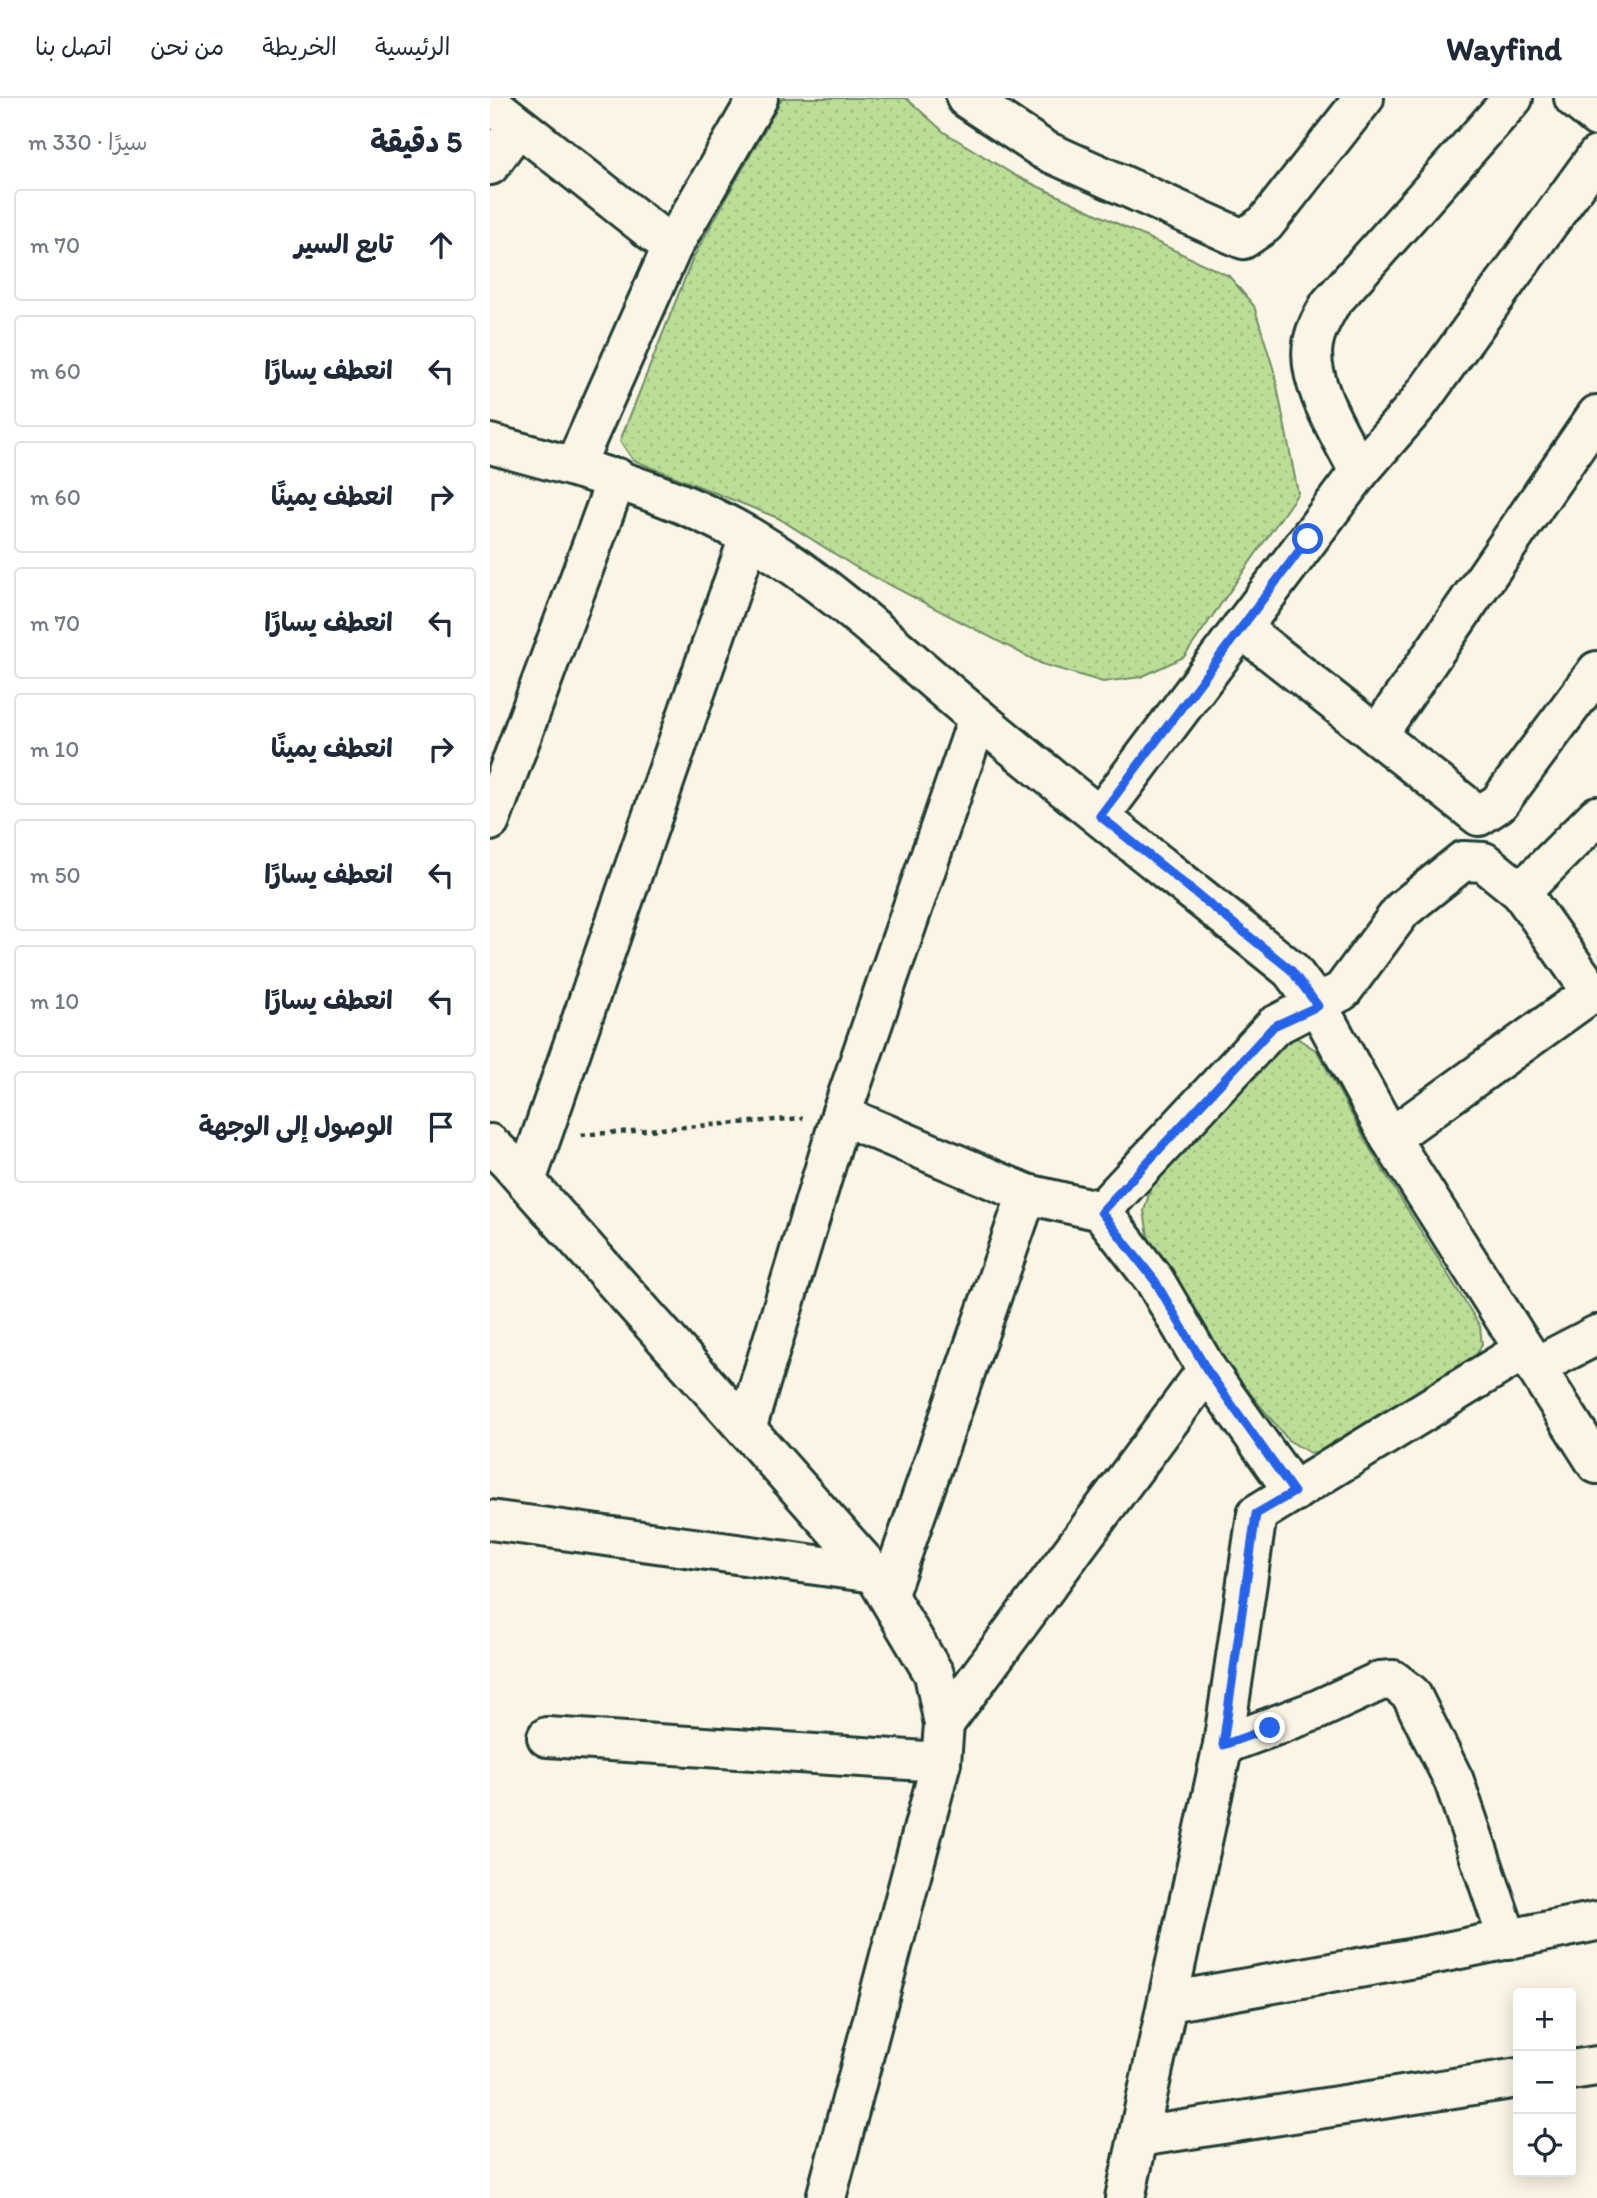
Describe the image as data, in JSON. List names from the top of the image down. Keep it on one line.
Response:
{"page":{"header":"Wayfind","nav":["الرئيسية","الخريطة","من نحن","اتصل بنا"],"heading":["5 دقيقة","سيرًا · 330 m"],"list":[["تابع السير","70 m"],["انعطف يسارًا","60 m"],["انعطف يمينًا","60 m"],["انعطف يسارًا","70 m"],["انعطف يمينًا","10 m"],["انعطف يسارًا","50 m"],["انعطف يسارًا","10 m"],"الوصول إلى الوجهة"],"map_buttons":["+","−"]}}
